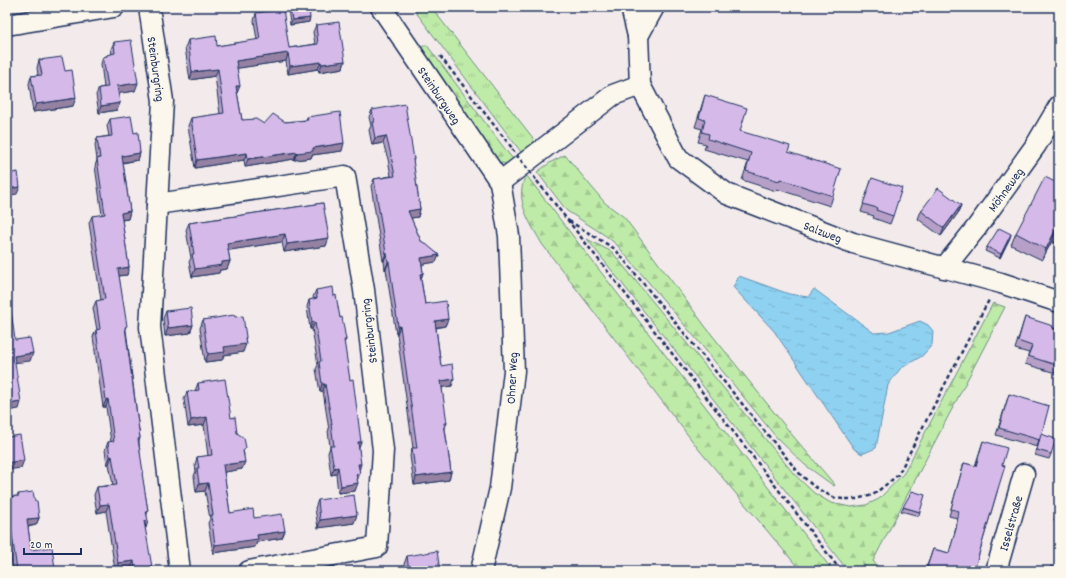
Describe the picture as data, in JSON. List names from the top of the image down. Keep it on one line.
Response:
{"streets":{"street":["Steinburgring","Steinburgweg","Möhneweg","Salzweg","Ohner Weg","Isselstraße"]},"crossings":[["Steinburgweg","Ohner Weg"],["Möhneweg","Salzweg"]],"scale_bar":"20 m"}
